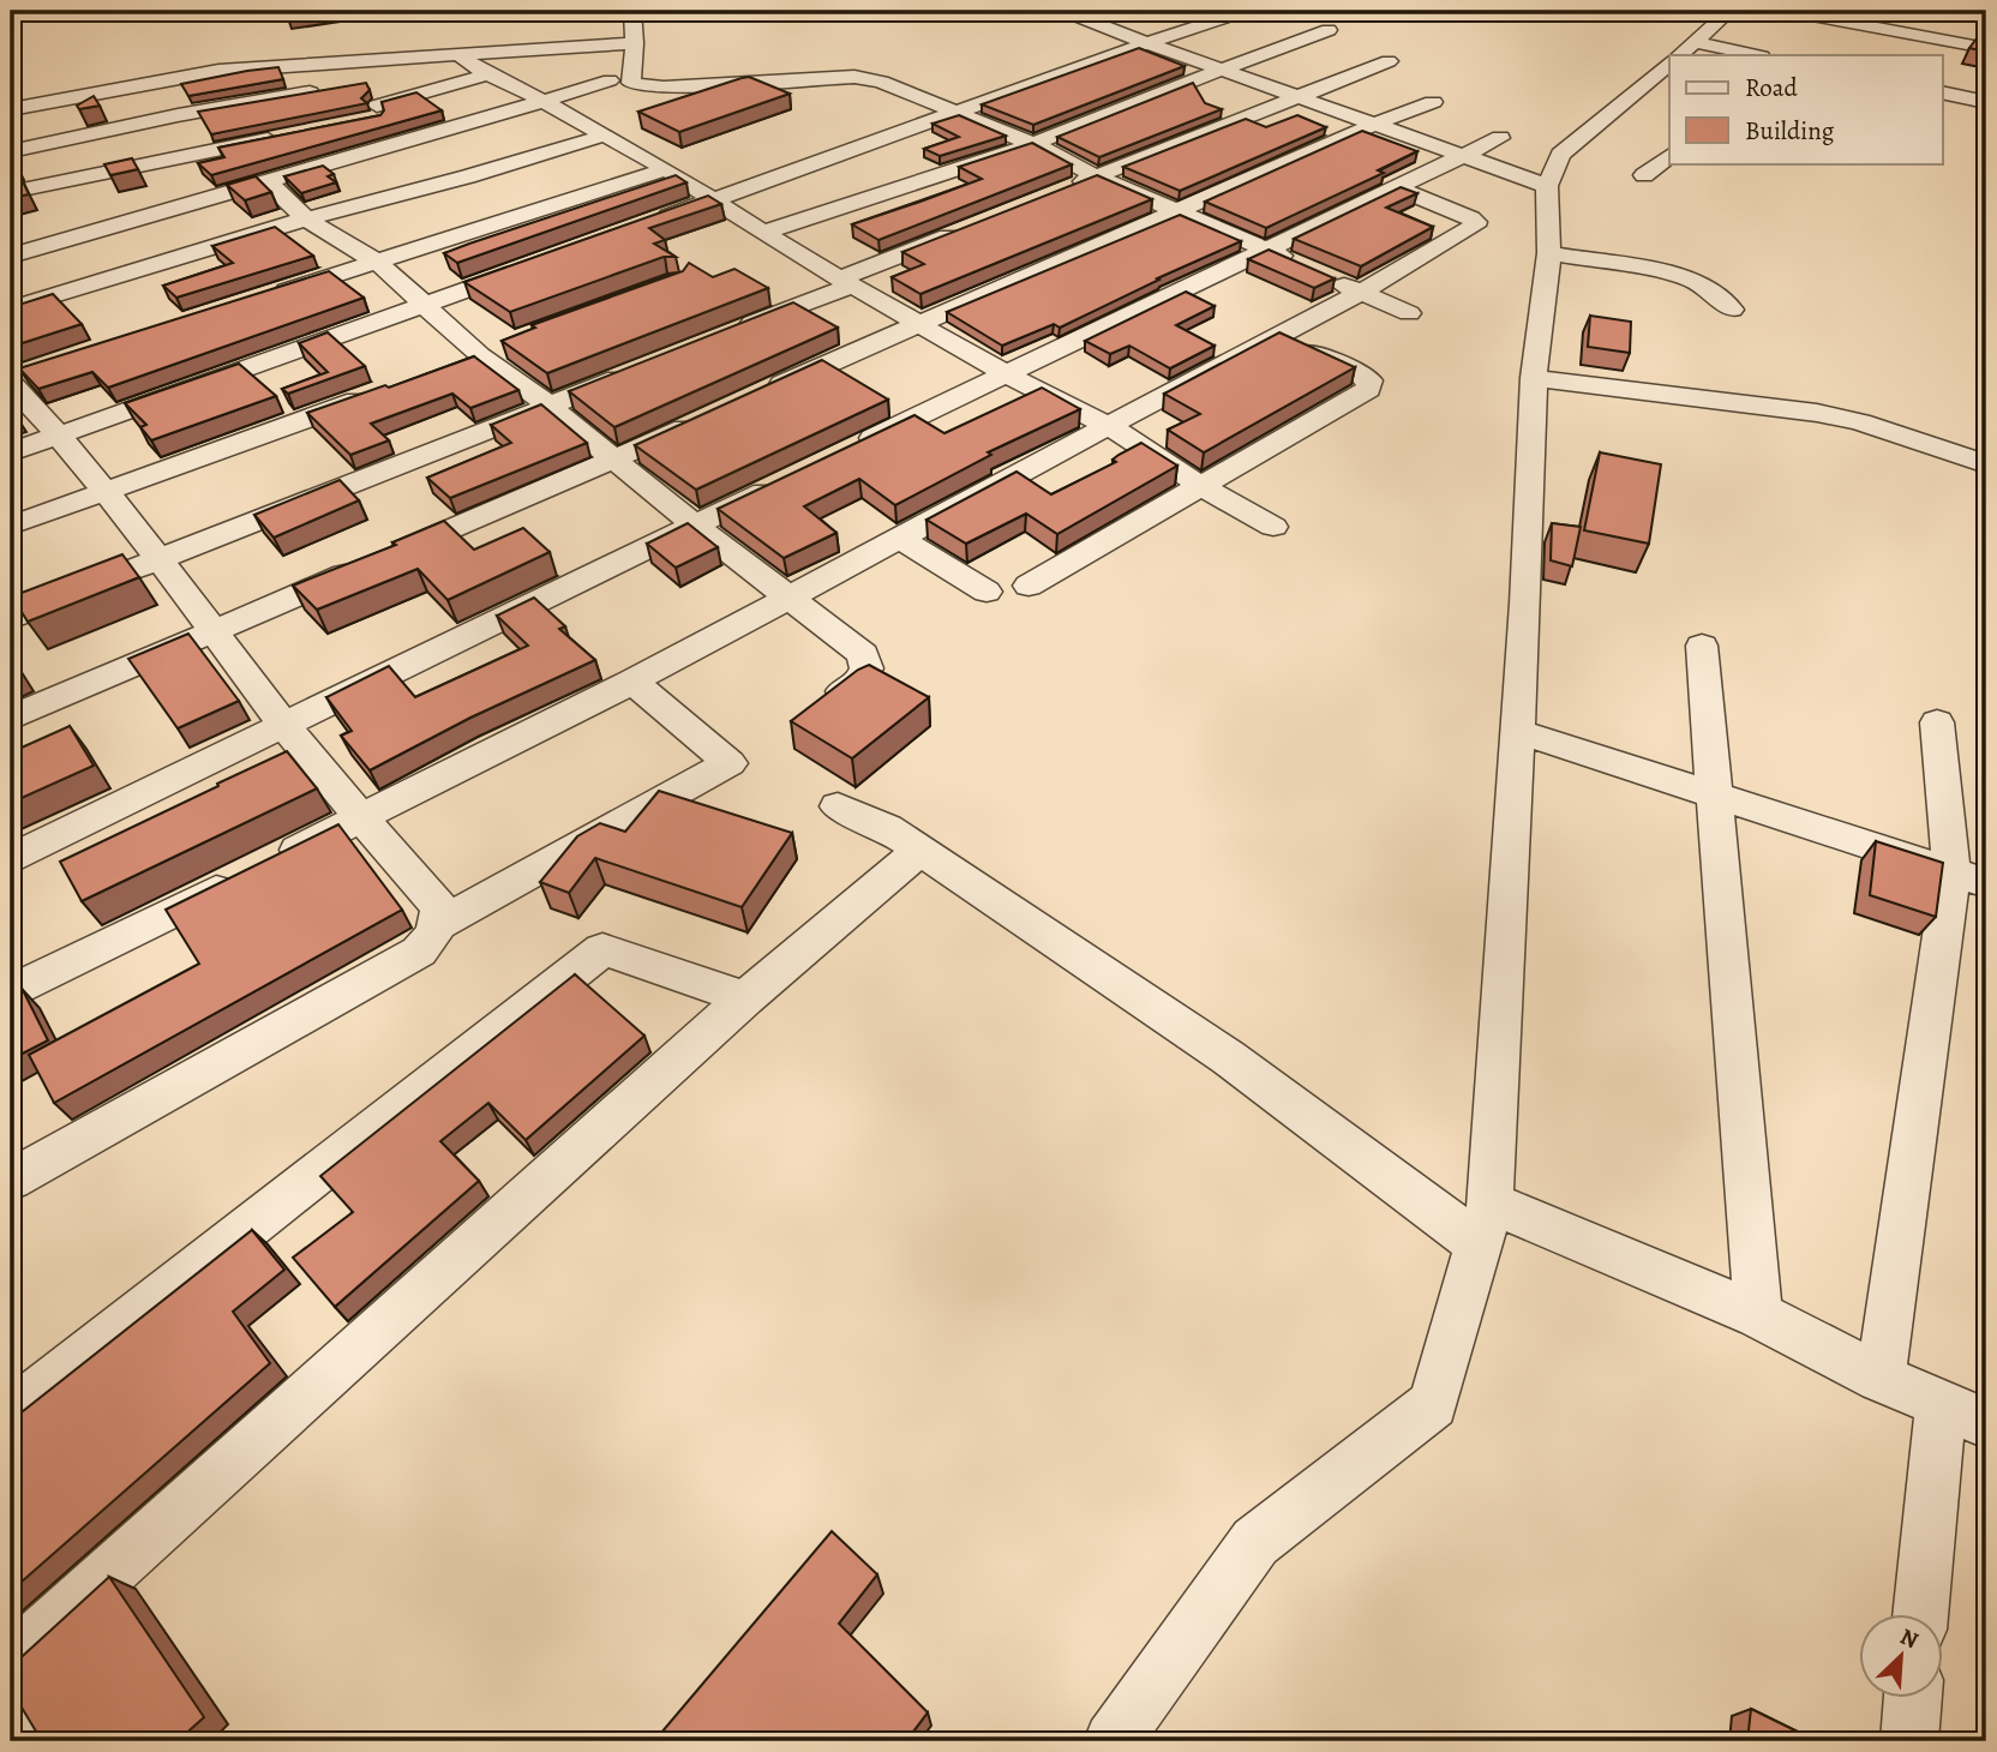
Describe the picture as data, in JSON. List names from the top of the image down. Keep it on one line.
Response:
{"legend":["Road","Building"],"north":"top right"}
